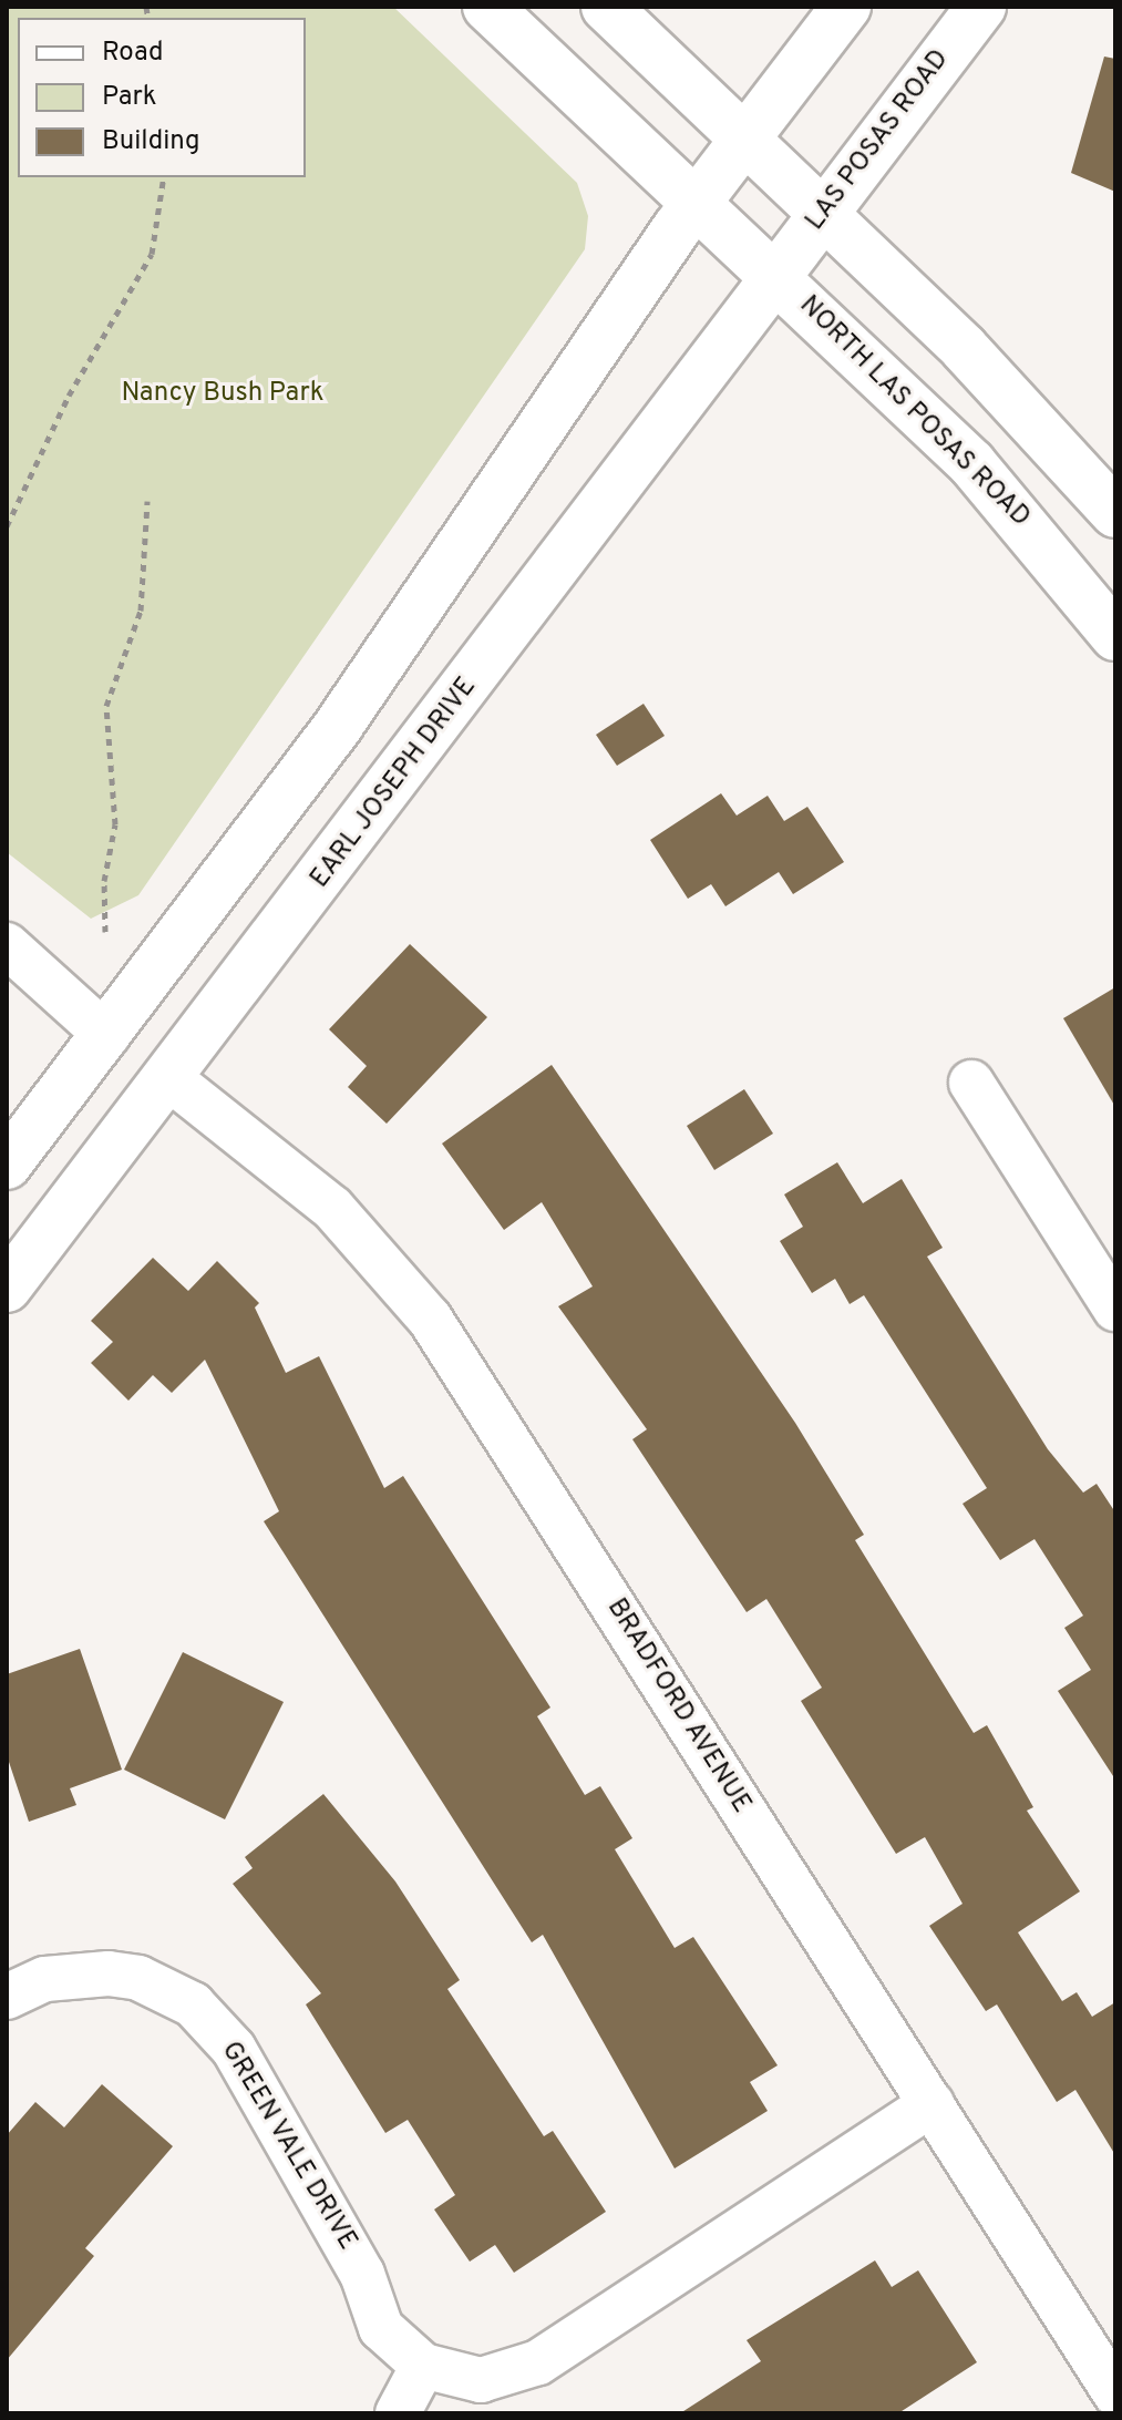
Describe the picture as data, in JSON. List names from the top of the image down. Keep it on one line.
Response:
{"streets":{"main road":["LAS POSAS ROAD","NORTH LAS POSAS ROAD","EARL JOSEPH DRIVE"],"street":["BRADFORD AVENUE","GREEN VALE DRIVE"]},"crossings":[["LAS POSAS ROAD","NORTH LAS POSAS ROAD"],["LAS POSAS ROAD","EARL JOSEPH DRIVE"],["NORTH LAS POSAS ROAD","EARL JOSEPH DRIVE"],["EARL JOSEPH DRIVE","BRADFORD AVENUE"],["BRADFORD AVENUE","GREEN VALE DRIVE"]],"parks":["Nancy Bush Park"],"legend":["Road","Park","Building"]}
